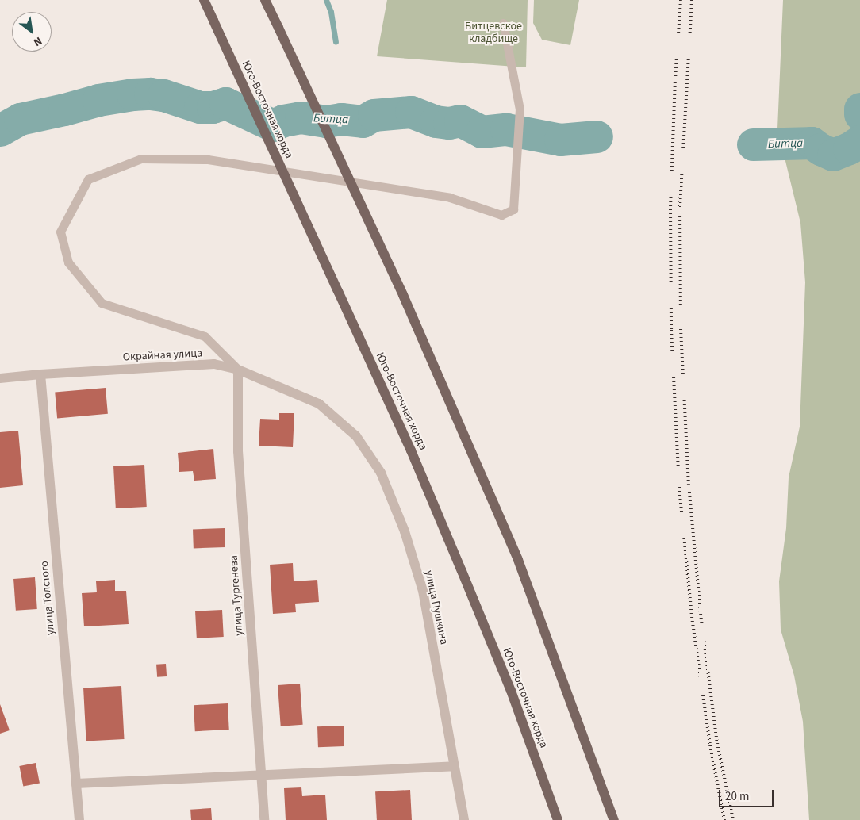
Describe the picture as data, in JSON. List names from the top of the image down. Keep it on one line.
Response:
{"streets":{"main road":["Юго-Восточная хорда"],"street":["Окрайная улица","улица Тургенева","улица Толстого","улица Пушкина"]},"crossings":[["Окрайная улица","улица Тургенева"],["Окрайная улица","улица Толстого"],["Окрайная улица","улица Пушкина"]],"water":["Битца"],"parks":["Битцевское кладбище"],"scale_bar":"20 m","north":"bottom right"}
